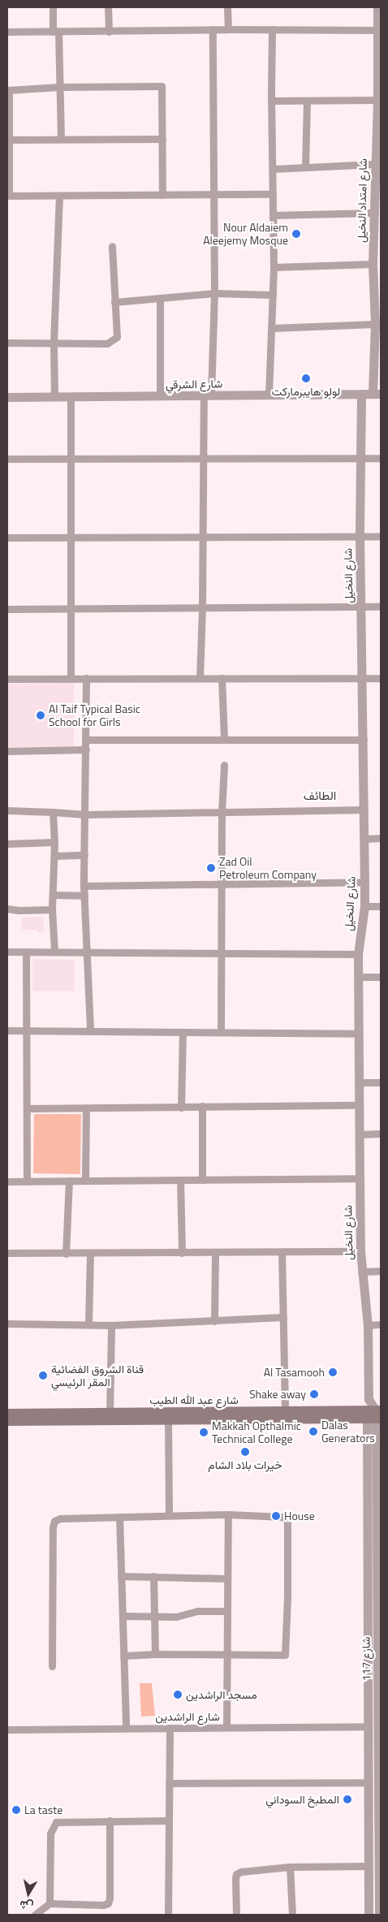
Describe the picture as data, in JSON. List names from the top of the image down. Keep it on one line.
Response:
{"streets":{"main road":["شارع عبد الله الطيب"],"street":["شارع امتداد النخيل","شارع الشرقي","شارع النخيل","شارع 117","شارع الراشدين"]},"crossings":[["شارع امتداد النخيل","شارع الشرقي"],["شارع الشرقي","شارع النخيل"],["شارع النخيل","شارع عبد الله الطيب"],["شارع النخيل","شارع 117"],["شارع عبد الله الطيب","شارع 117"],["شارع 117","شارع الراشدين"]],"districts":["الطائف"],"places":["Nour Aldaiem Aleejemy Mosque","لولو هايبرماركت","Al Taif Typical Basic School for Girls","Zad Oil Petroleum Company","Al Tasamooh","قناة الشروق الفضائية المقر الرئيسي","Shake away","Dalas Generators","Makkah Opthalmic Technical College","خيرات بلاد الشام","House","مسجد الراشدين","المطبخ السوداني","La taste"],"north":"bottom"}
